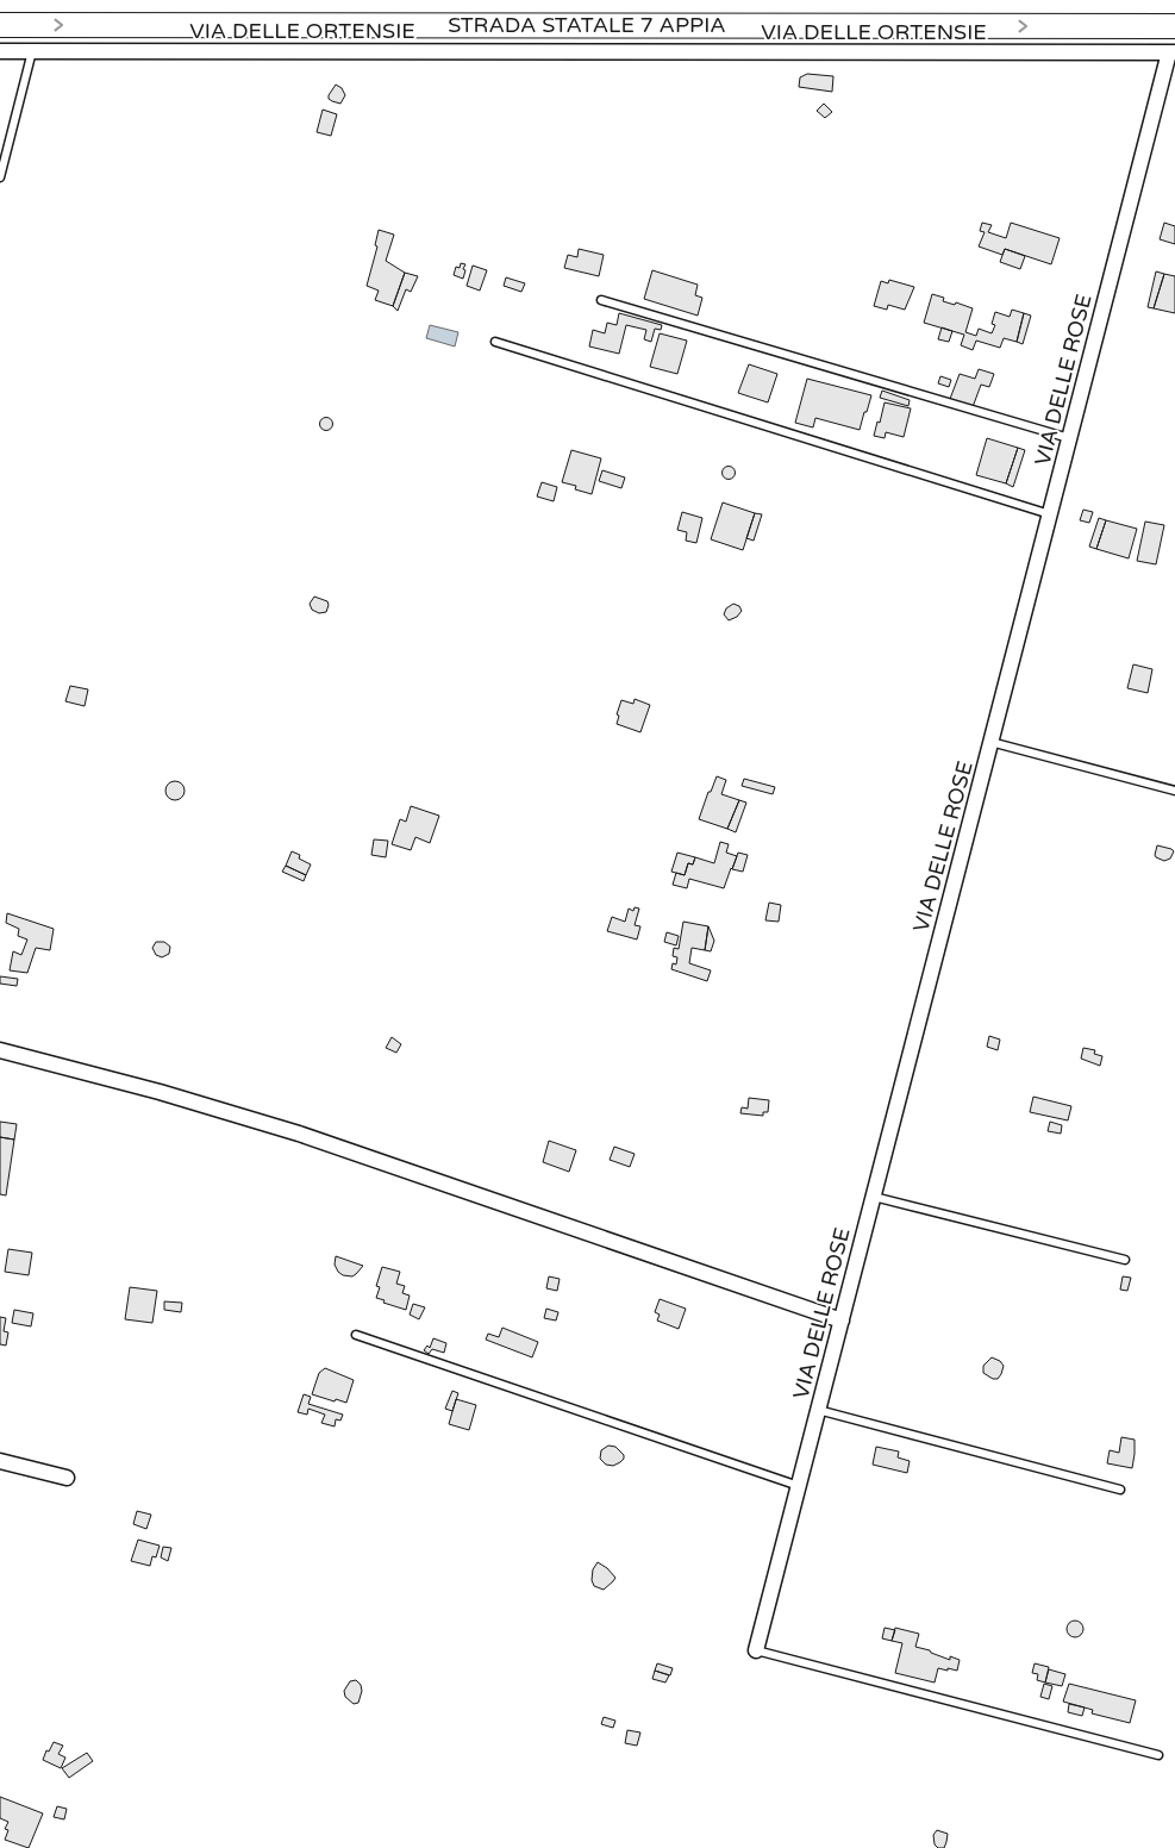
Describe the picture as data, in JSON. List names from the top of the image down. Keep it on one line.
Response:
{"streets":{"highway":["STRADA STATALE 7 APPIA"],"street":["VIA DELLE ORTENSIE","VIA DELLE ROSE"]},"crossings":[["VIA DELLE ORTENSIE","VIA DELLE ROSE"]],"one_way":["STRADA STATALE 7 APPIA"]}
